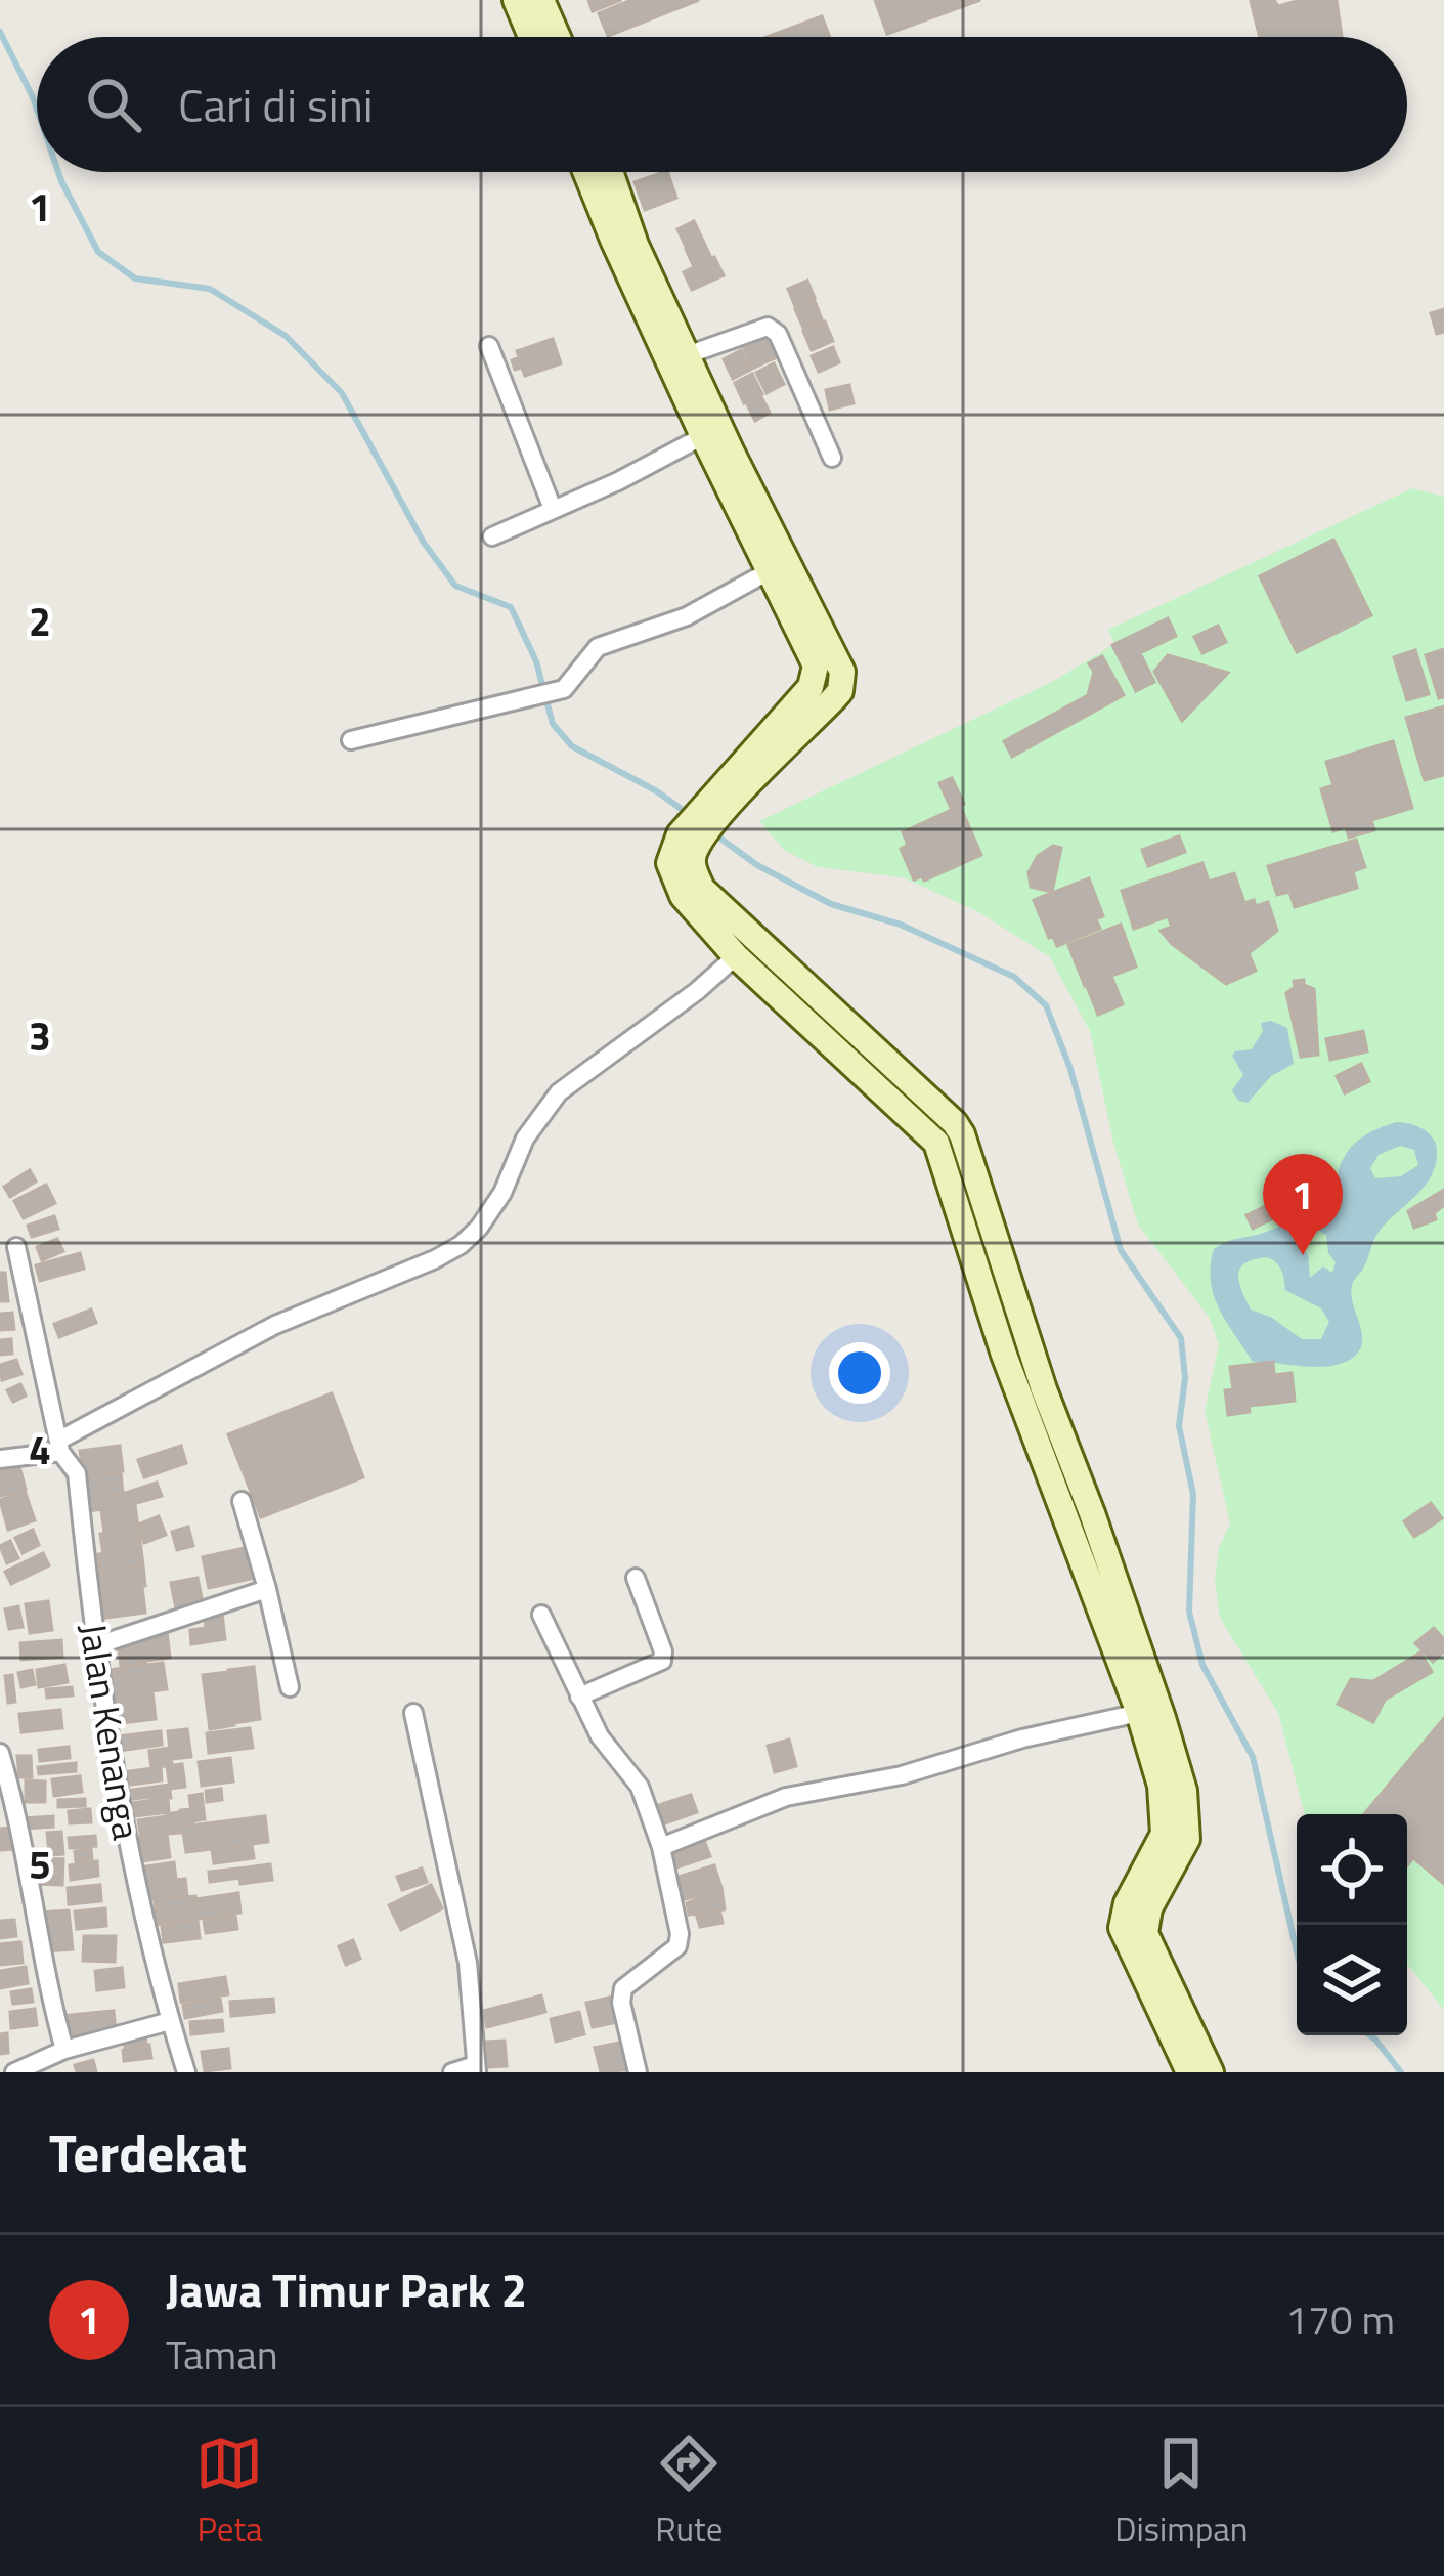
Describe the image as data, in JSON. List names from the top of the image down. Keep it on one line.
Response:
{"streets":{"street":["Jalan Kenanga"]},"page":{"search":"Cari di sini","pins":"1","heading":"Terdekat","list":[{"mark":"1","name":"Jawa Timur Park 2","note":"Taman","value":"170 m"}],"nav":["Peta","Rute","Disimpan"]},"grid":{"rows":["1","2","3","4","5"]}}
